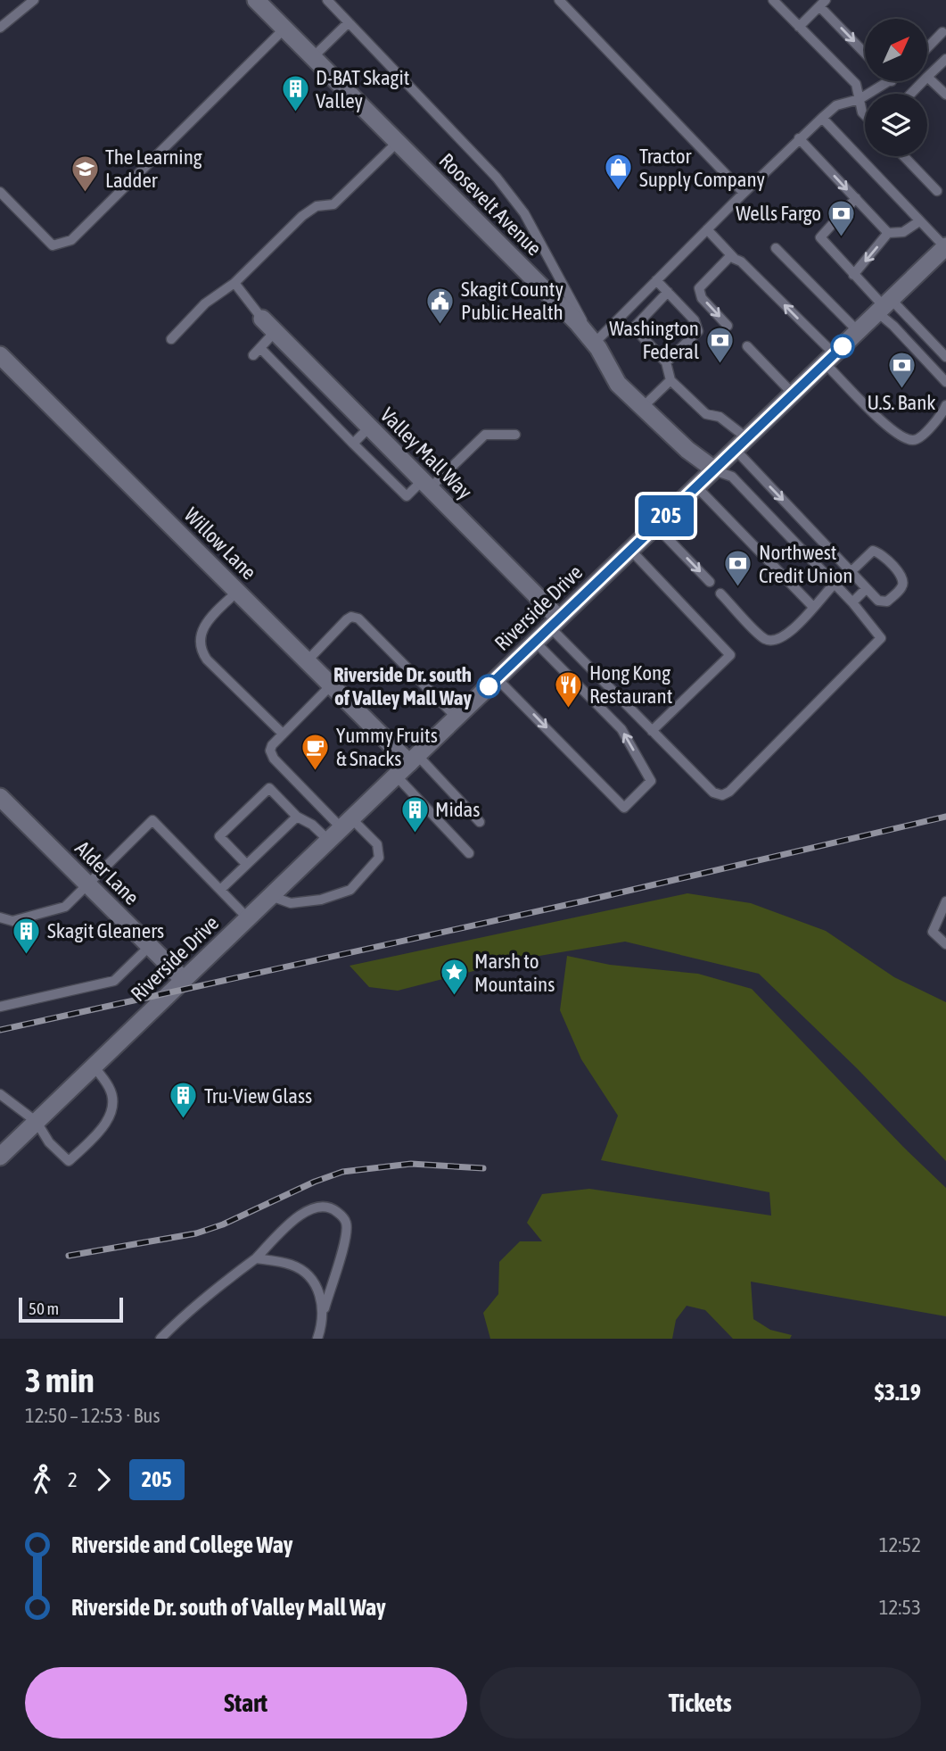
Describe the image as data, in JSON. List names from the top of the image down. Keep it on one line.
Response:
{"streets":{"street":["Roosevelt Avenue","Valley Mall Way","Willow Lane","Riverside Drive","Alder Lane"]},"crossings":[["Roosevelt Avenue","Riverside Drive"],["Valley Mall Way","Riverside Drive"],["Willow Lane","Riverside Drive"],["Riverside Drive","Alder Lane"]],"places":{"building":["D-BAT Skagit Valley","Midas","Skagit Gleaners","Tru-View Glass"],"shop":["Tractor Supply Company"],"school or university":["The Learning Ladder"],"bank":["Wells Fargo","Washington Federal","U.S. Bank","Northwest Credit Union"],"public building":["Skagit County Public Health"],"other":["Riverside Dr. south of Valley Mall Way"],"restaurant":["Hong Kong Restaurant"],"cafe":["Yummy Fruits & Snacks"],"place":["Marsh to Mountains"]},"lines":["bus line 205"],"scale_bar":"50 m","north":"top right","page":{"on_map":"205","scale":"50 m","heading":["3 min","12:50 – 12:53 · Bus","$3.19"],"legs":["2","205"],"list":[{"name":"Riverside and College Way","value":"12:52"},{"name":"Riverside Dr. south of Valley Mall Way","value":"12:53"}],"buttons":["Start","Tickets"]}}
